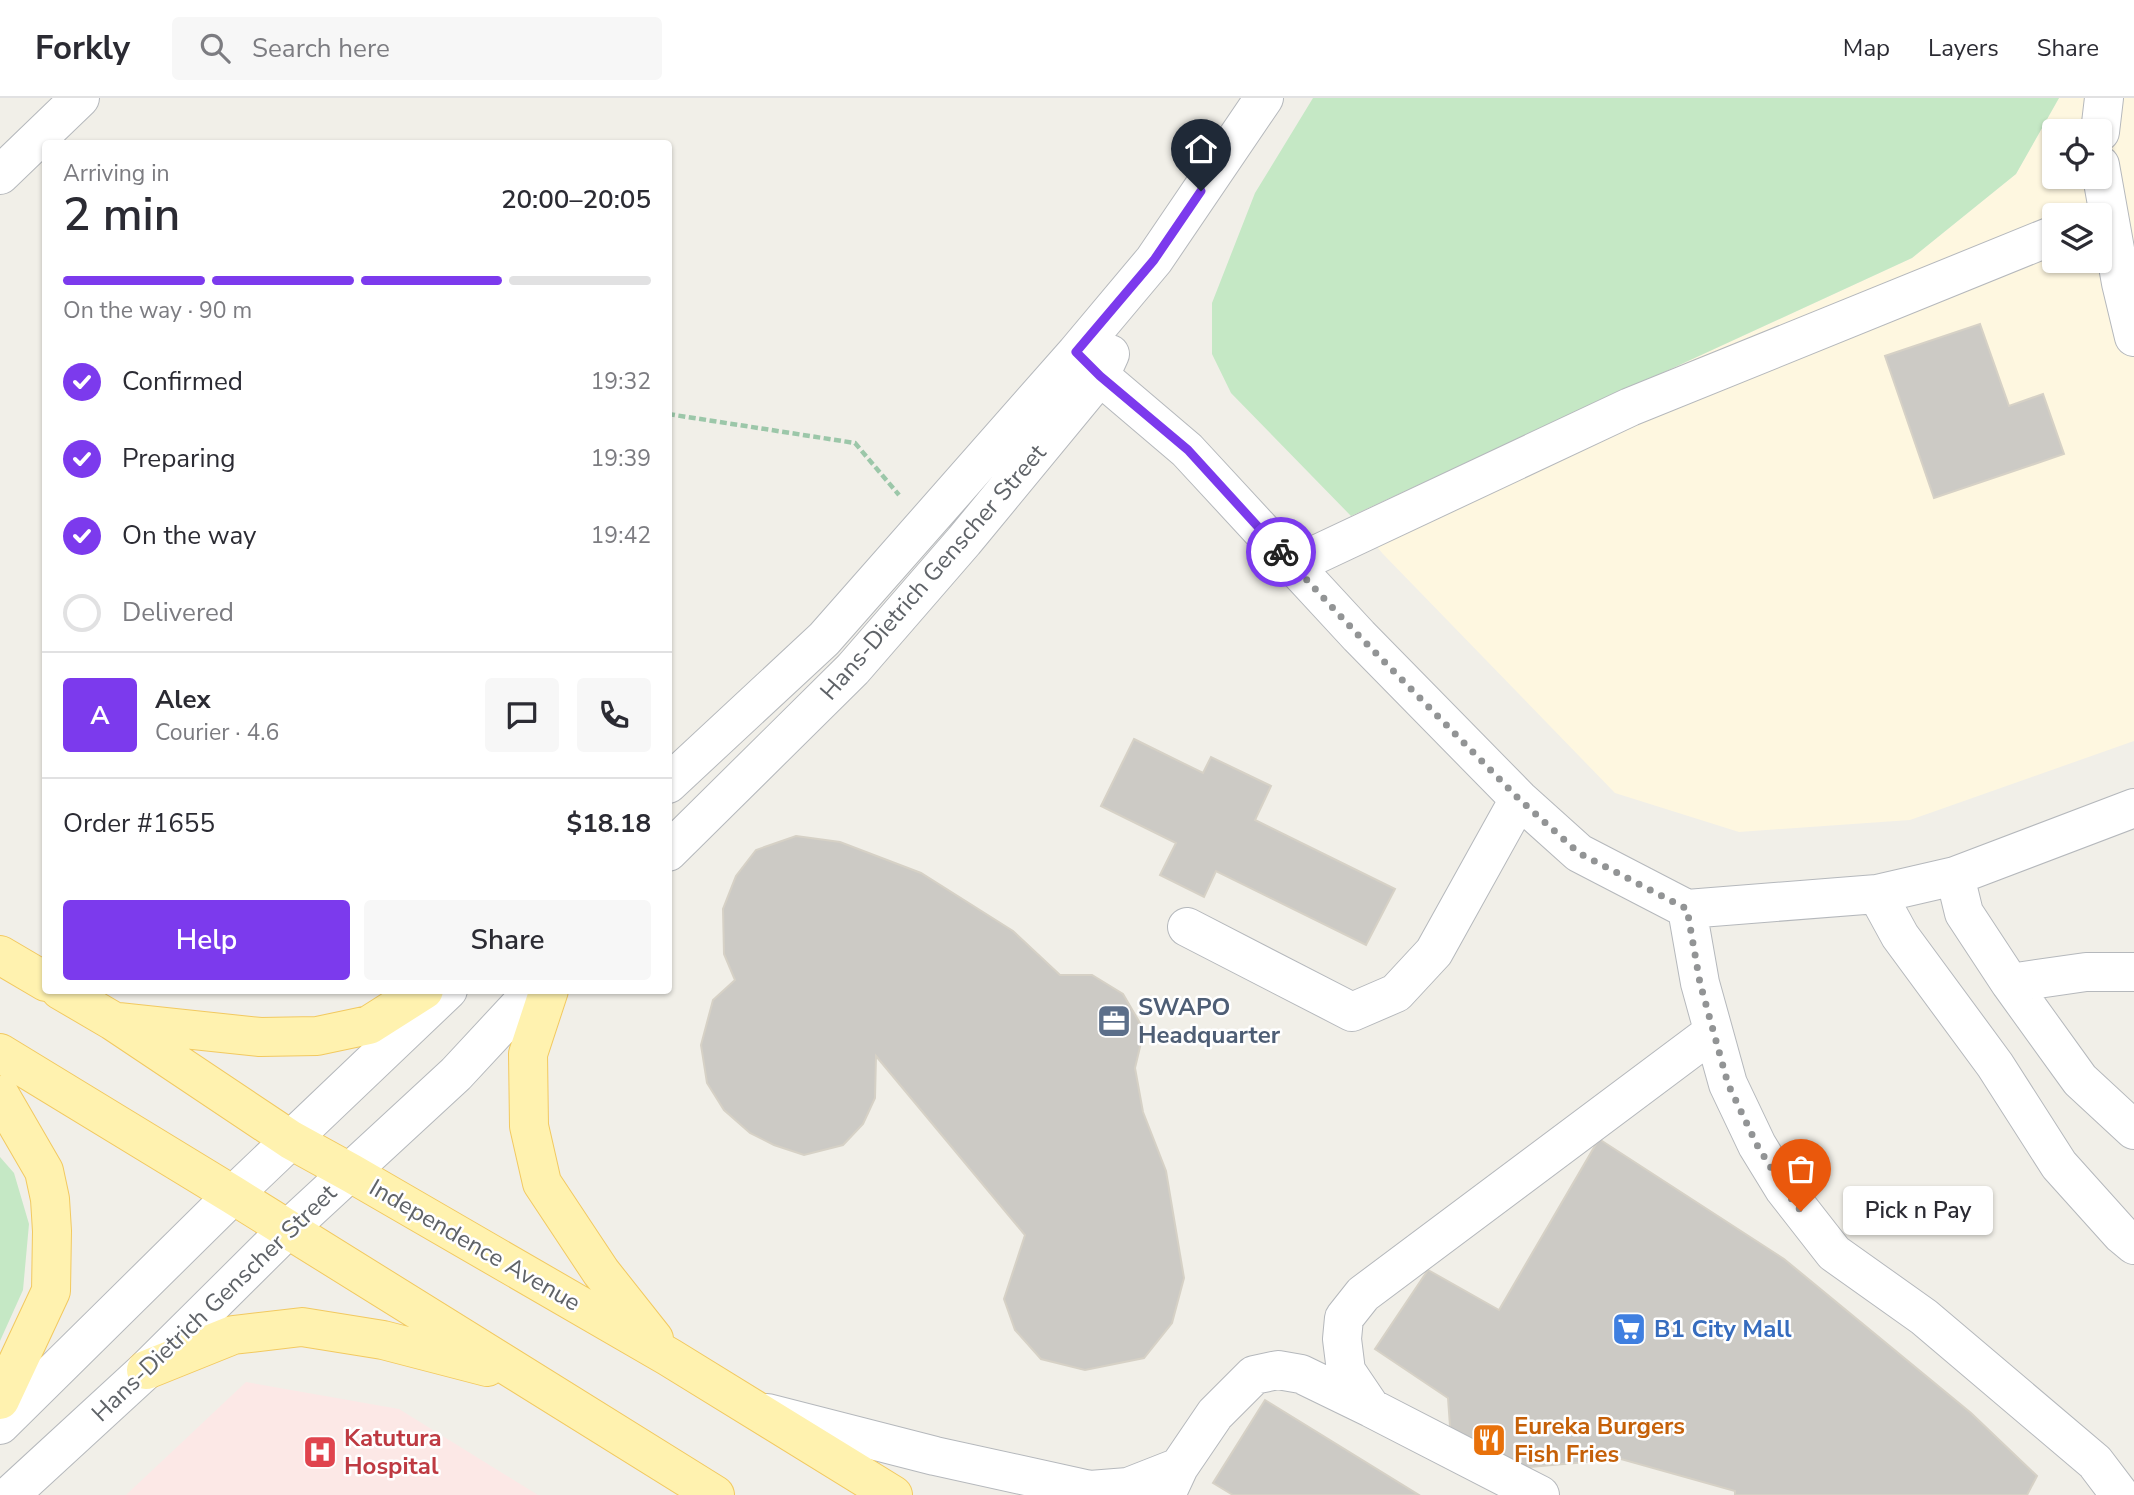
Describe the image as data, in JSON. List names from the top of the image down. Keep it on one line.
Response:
{"streets":{"main road":["Independence Avenue"],"street":["Hans-Dietrich Genscher Street"]},"crossings":[["Hans-Dietrich Genscher Street","Independence Avenue"]],"places":{"office":["SWAPO Headquarter"],"other":["Pick n Pay"],"supermarket":["B1 City Mall"],"restaurant":["Eureka Burgers Fish Fries"],"hospital":["Katutura Hospital"]},"page":{"header":"Forkly","search":"Search here","nav":["Map","Layers","Share"],"heading":["2 min","Arriving in","20:00–20:05"],"panel":["Alex","Courier · 4.6","Order #1655","$18.18"],"bar":"On the way · 90 m","list":[["Confirmed","19:32"],["Preparing","19:39"],["On the way","19:42"],"Delivered"],"round":"A","buttons":["Help","Share"],"bubble":"Pick n Pay"}}
